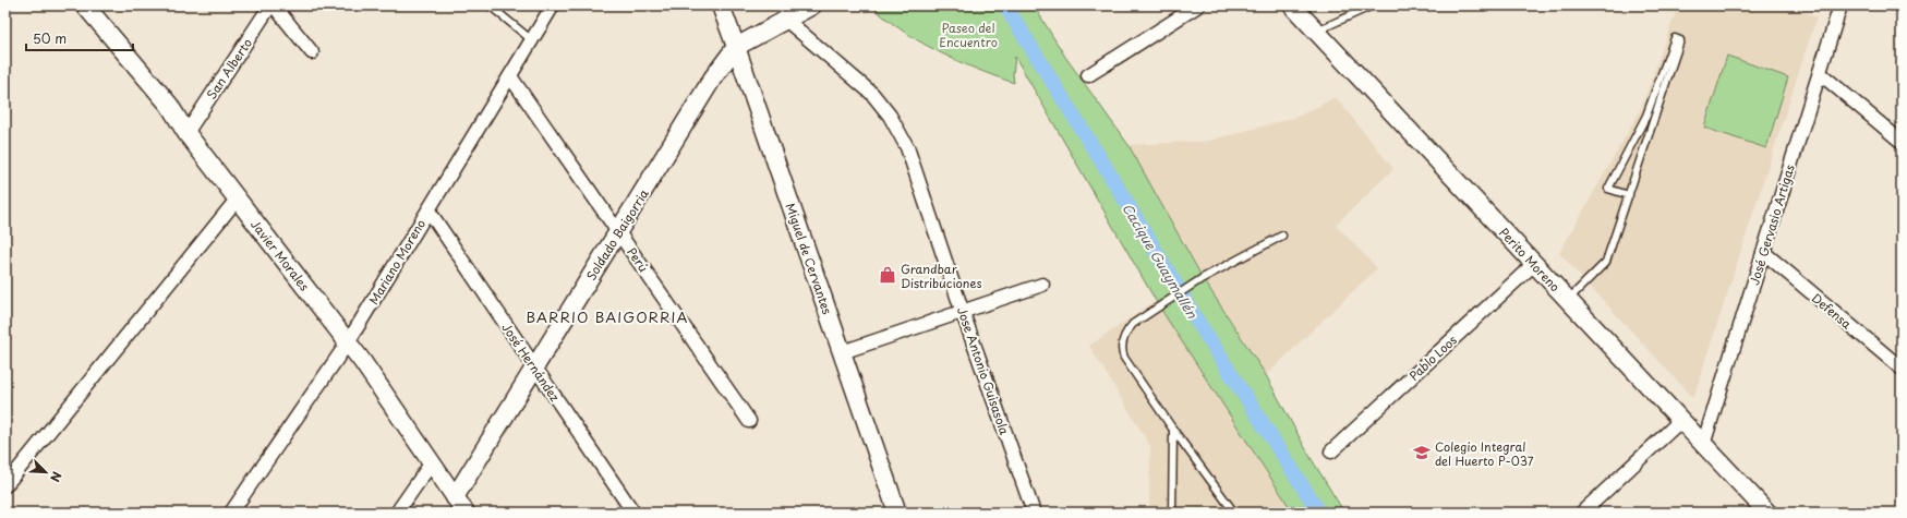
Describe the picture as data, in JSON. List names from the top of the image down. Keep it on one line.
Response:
{"streets":{"main road":["Soldado Baigorria","Javier Morales","Miguel de Cervantes","Perito Moreno"],"street":["San Alberto","José Gervasio Artigas","Perú","Mariano Moreno","Defensa","Pablo Loos","José Hernández","Jose Antonio Guisasola"]},"crossings":[["San Alberto","Javier Morales"],["José Gervasio Artigas","Perito Moreno"],["José Gervasio Artigas","Defensa"],["Soldado Baigorria","Javier Morales"],["Soldado Baigorria","Miguel de Cervantes"],["Soldado Baigorria","Perú"],["Soldado Baigorria","José Hernández"],["Soldado Baigorria","Jose Antonio Guisasola"],["Javier Morales","Mariano Moreno"],["Perú","Mariano Moreno"],["Perito Moreno","Pablo Loos"],["Mariano Moreno","José Hernández"]],"districts":["BARRIO BAIGORRIA"],"water":["Cacique Guaymallén"],"parks":["Paseo del Encuentro"],"places":{"shop":["Grandbar Distribuciones"],"school or university":["Colegio Integral del Huerto P-037"]},"scale_bar":"50 m","north":"bottom right"}
